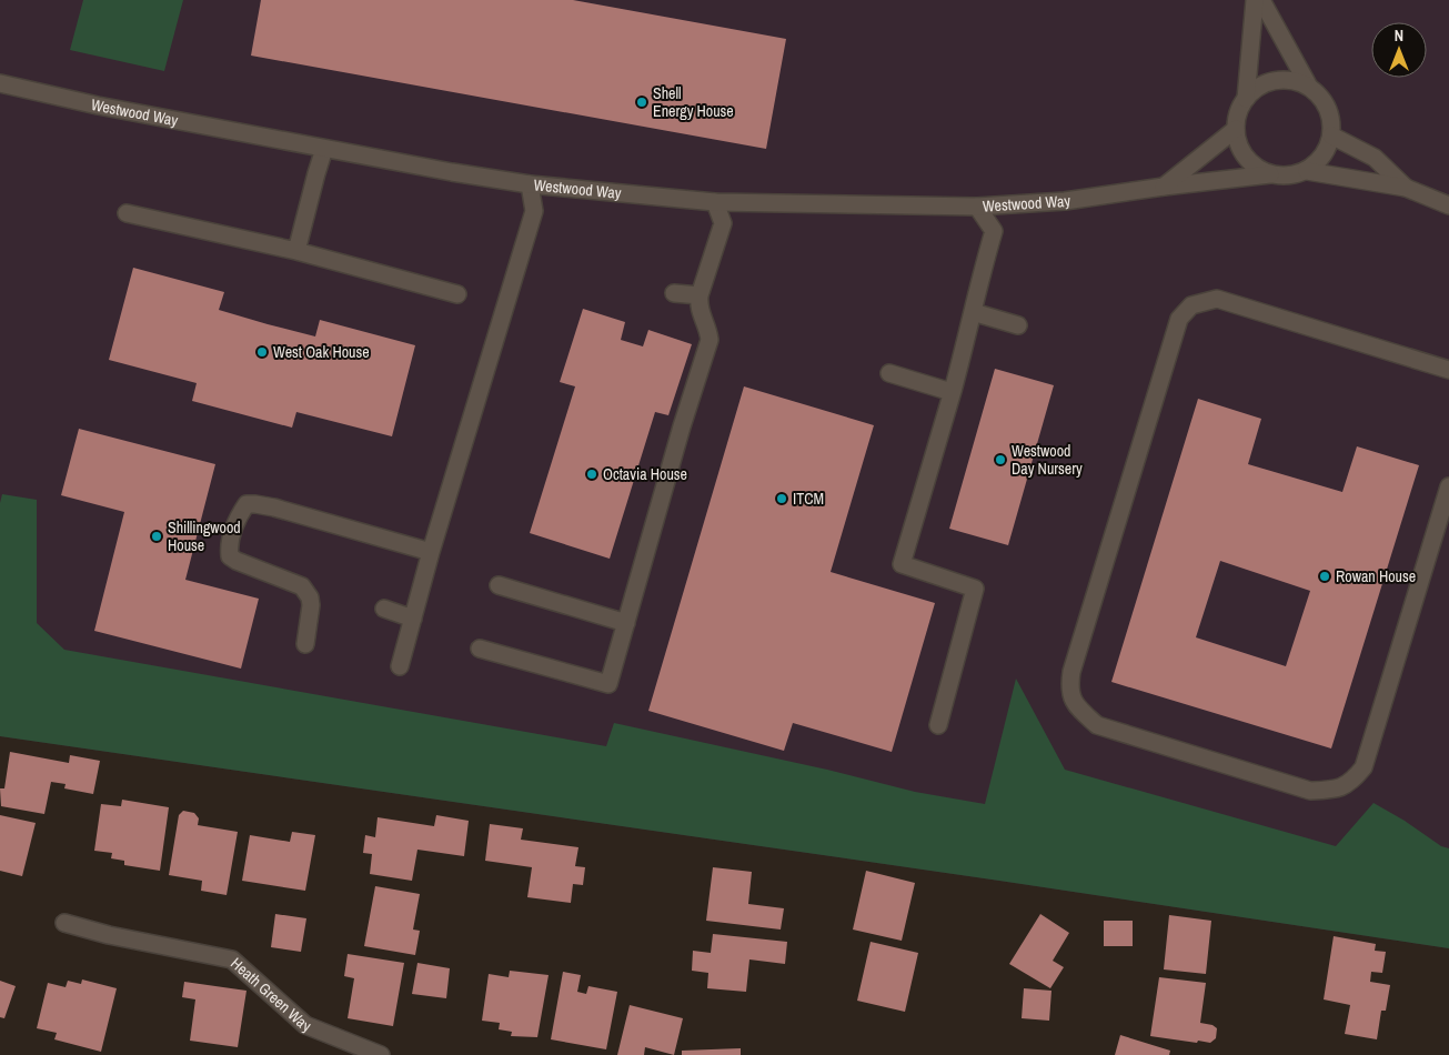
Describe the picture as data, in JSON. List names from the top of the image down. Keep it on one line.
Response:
{"streets":{"street":["Westwood Way","Heath Green Way"]},"places":["Shell Energy House","West Oak House","Westwood Day Nursery","Octavia House","ITCM","Shillingwood House","Rowan House"],"north":"top"}
